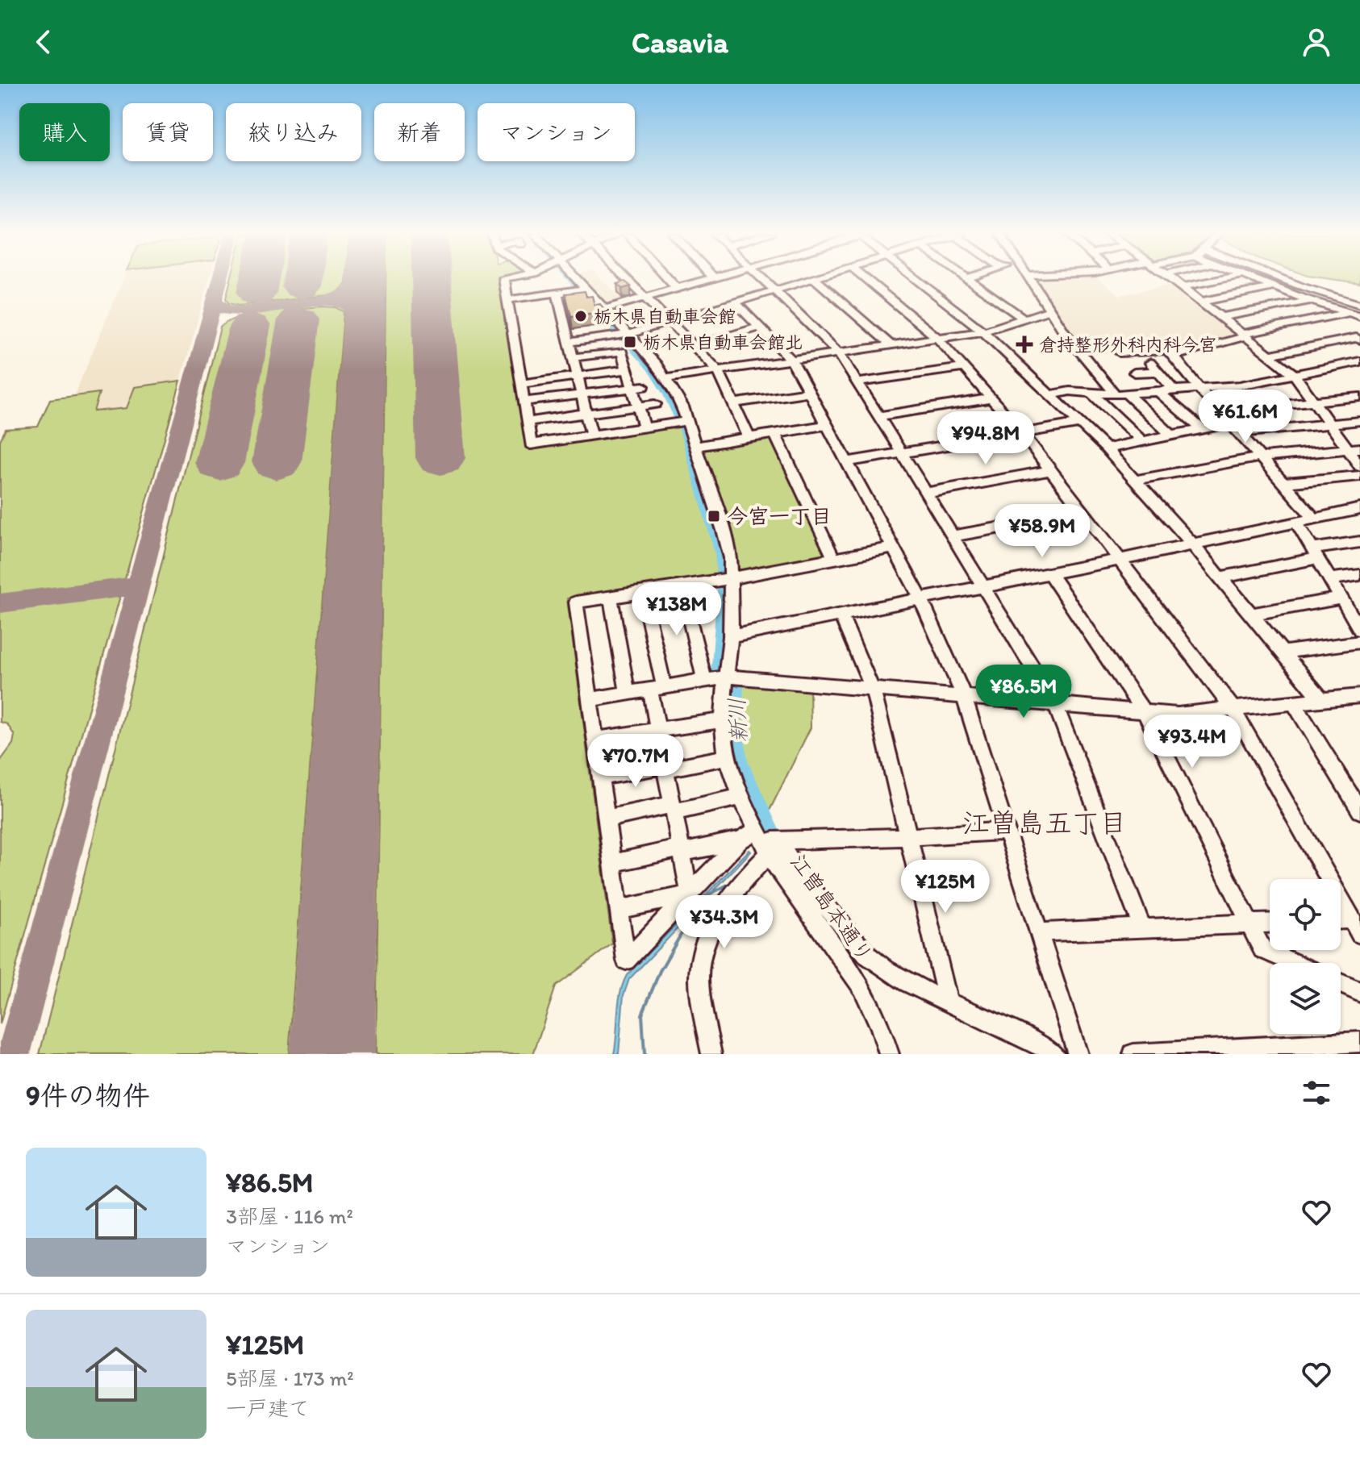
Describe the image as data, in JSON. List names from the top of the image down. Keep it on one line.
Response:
{"streets":{"street":["江曽島本通り"]},"districts":["江曽島五丁目"],"water":["新川"],"places":{"other":["栃木県自動車会館"],"transit":["栃木県自動車会館北","今宮一丁目"],"health":["倉持整形外科内科今宮"]},"page":{"header":"Casavia","chip":["購入","賃貸","絞り込み","新着","マンション"],"price":["¥61.6M","¥94.8M","¥58.9M","¥138M","¥86.5M","¥93.4M","¥70.7M","¥125M","¥34.3M"],"heading":"9件の物件","list":[{"name":"¥86.5M","note":"3部屋 · 116 m² · マンション"},{"name":"¥125M","note":"5部屋 · 173 m² · 一戸建て"}]}}
